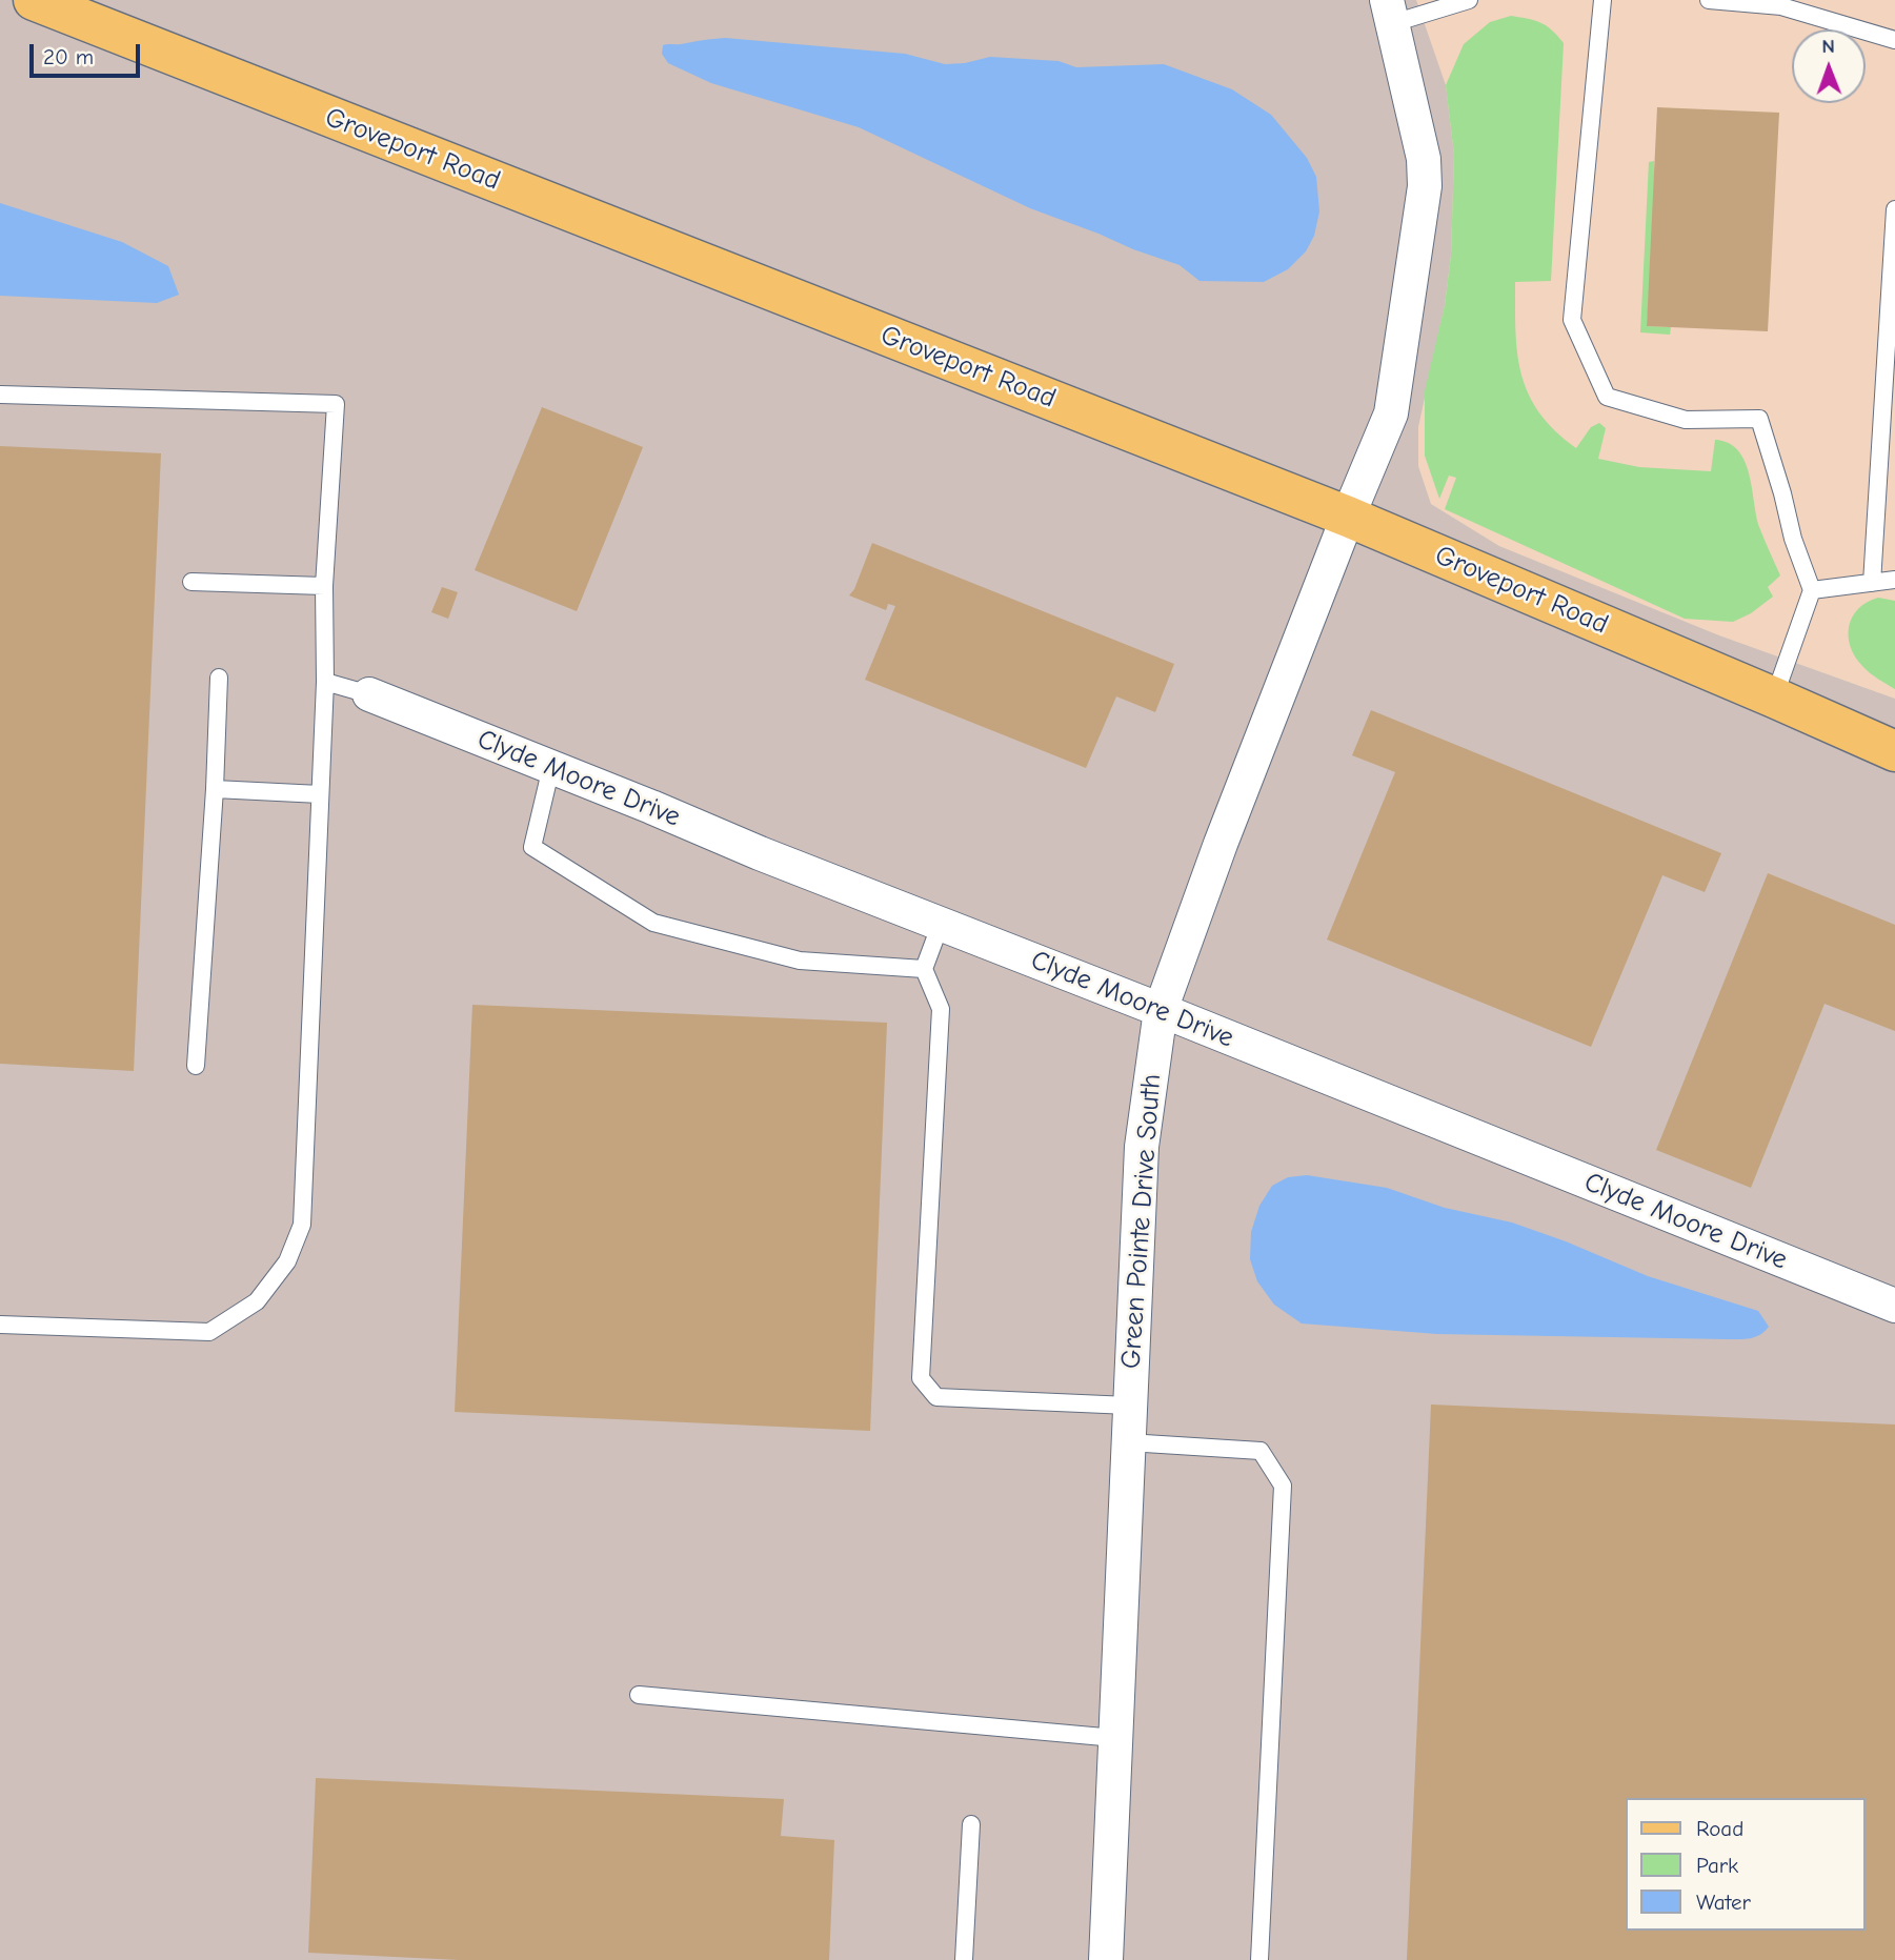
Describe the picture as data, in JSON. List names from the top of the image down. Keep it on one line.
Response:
{"streets":{"main road":["Groveport Road"],"street":["Clyde Moore Drive","Green Pointe Drive South"]},"crossings":[["Groveport Road","Green Pointe Drive South"],["Clyde Moore Drive","Green Pointe Drive South"]],"legend":["Road","Park","Water"],"scale_bar":"20 m","north":"top"}
